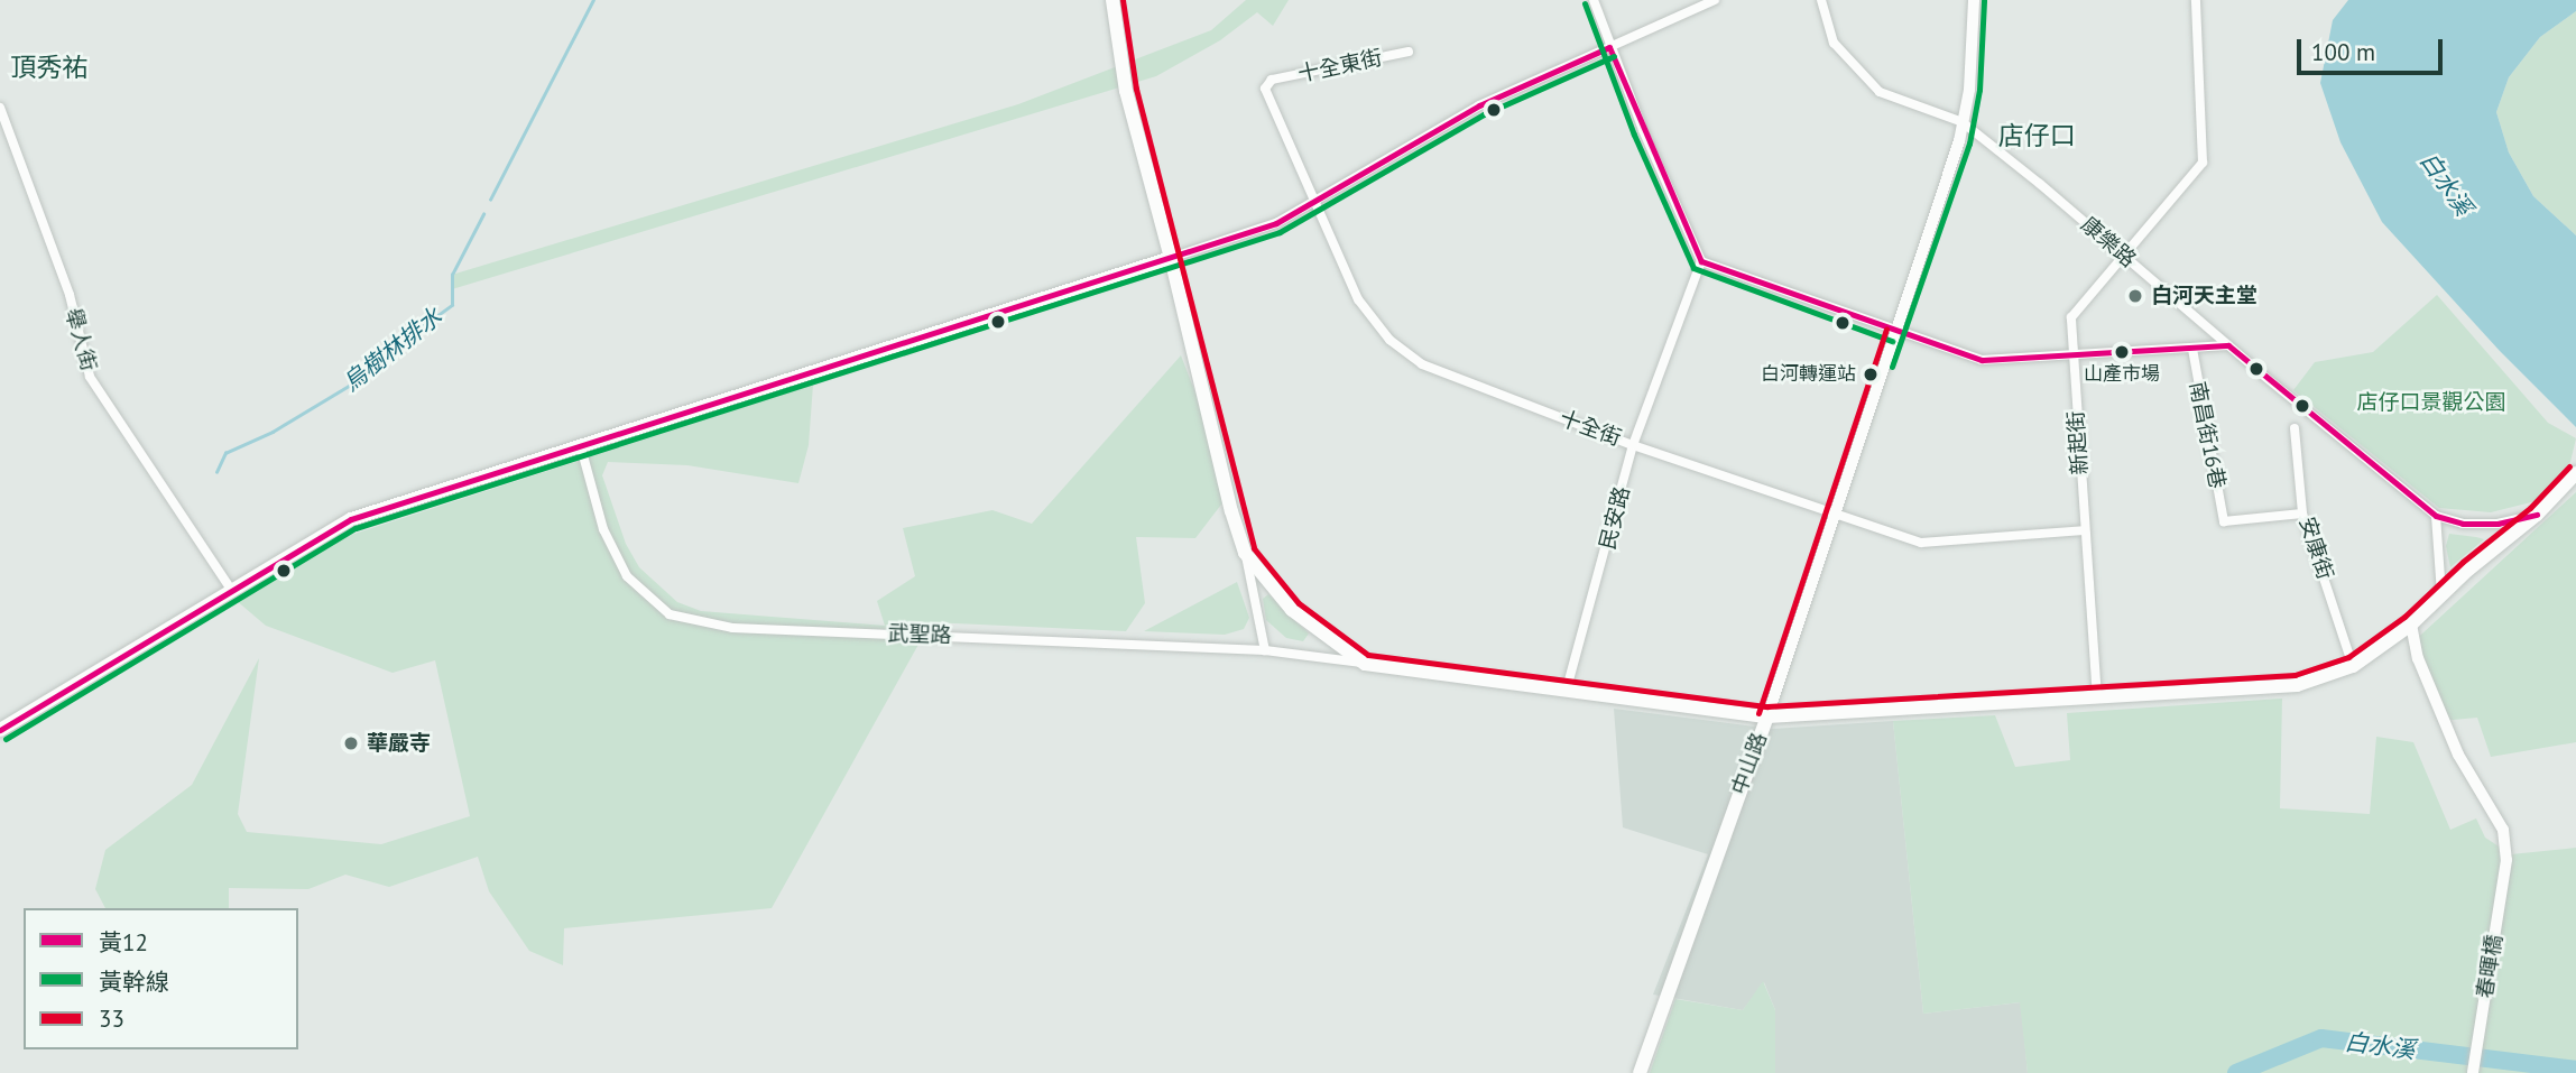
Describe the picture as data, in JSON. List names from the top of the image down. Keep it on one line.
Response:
{"streets":{"main road":["中山路"],"street":["十全東街","康樂路","舉人街","十全街","南昌街16巷","新起街","民安路","安康街","武聖路","春暉橋"]},"crossings":[["十全東街","十全街"],["康樂路","新起街"],["康樂路","中山路"],["十全街","新起街"],["十全街","民安路"],["十全街","中山路"],["南昌街16巷","安康街"]],"districts":["頂秀祐","店仔口"],"water":["白水溪","烏樹林排水"],"parks":["店仔口景觀公園"],"places":["白河天主堂","山產市場","白河轉運站","華嚴寺"],"lines":["transit line 黃幹線","transit line 33","transit line 黃12"],"legend":["黃12","黃幹線","33"],"scale_bar":"100 m"}
